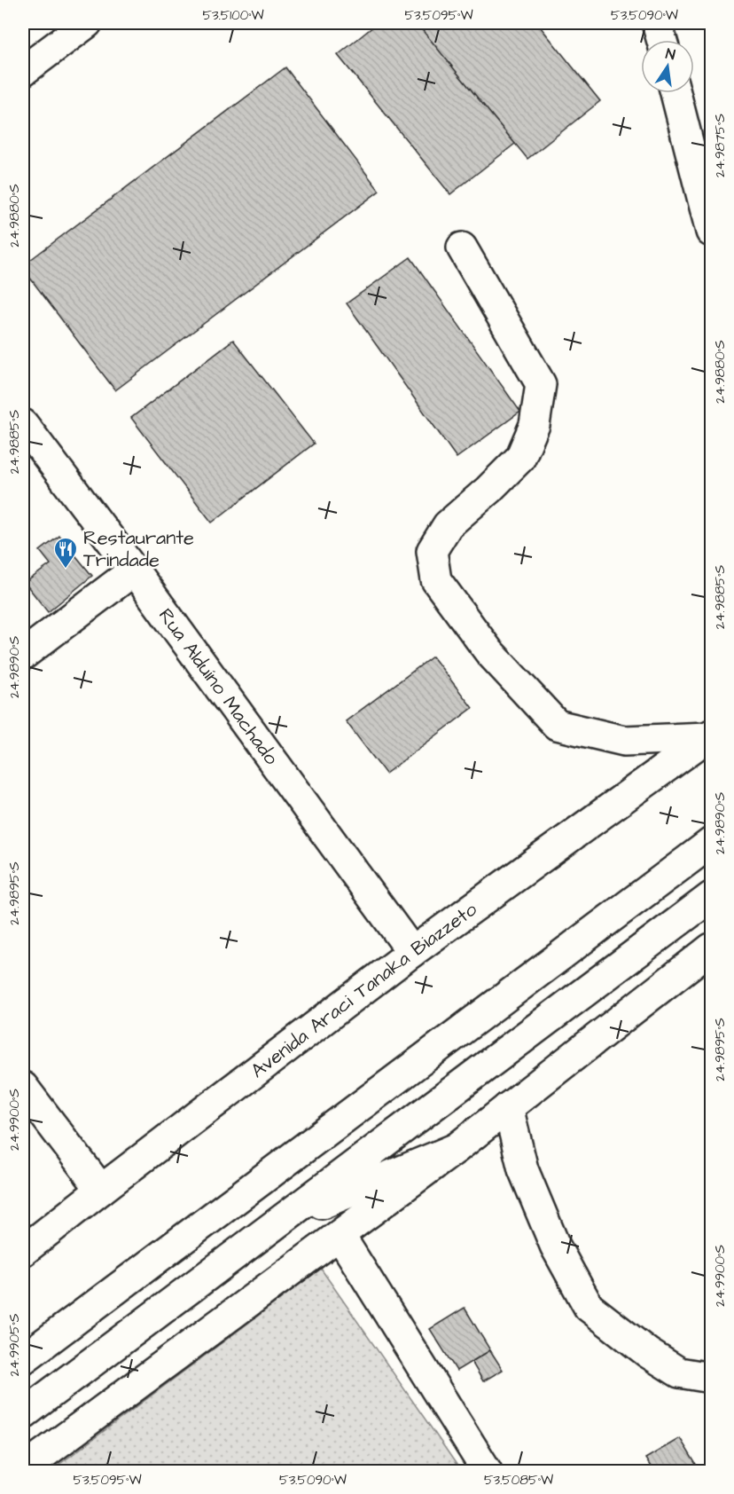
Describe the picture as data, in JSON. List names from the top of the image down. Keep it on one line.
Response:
{"streets":{"main road":["Rua Alduíno Machado","Avenida Araci Tanaka Biazzeto"]},"crossings":[["Rua Alduíno Machado","Avenida Araci Tanaka Biazzeto"]],"places":{"restaurant":["Restaurante Trindade"]},"north":"top","coordinates":["53.5100°W","53.5095°W","53.5090°W","24.9875°S","24.9880°S","24.9885°S","24.9890°S","24.9895°S","24.9900°S","24.9905°S","53.5085°W"]}
